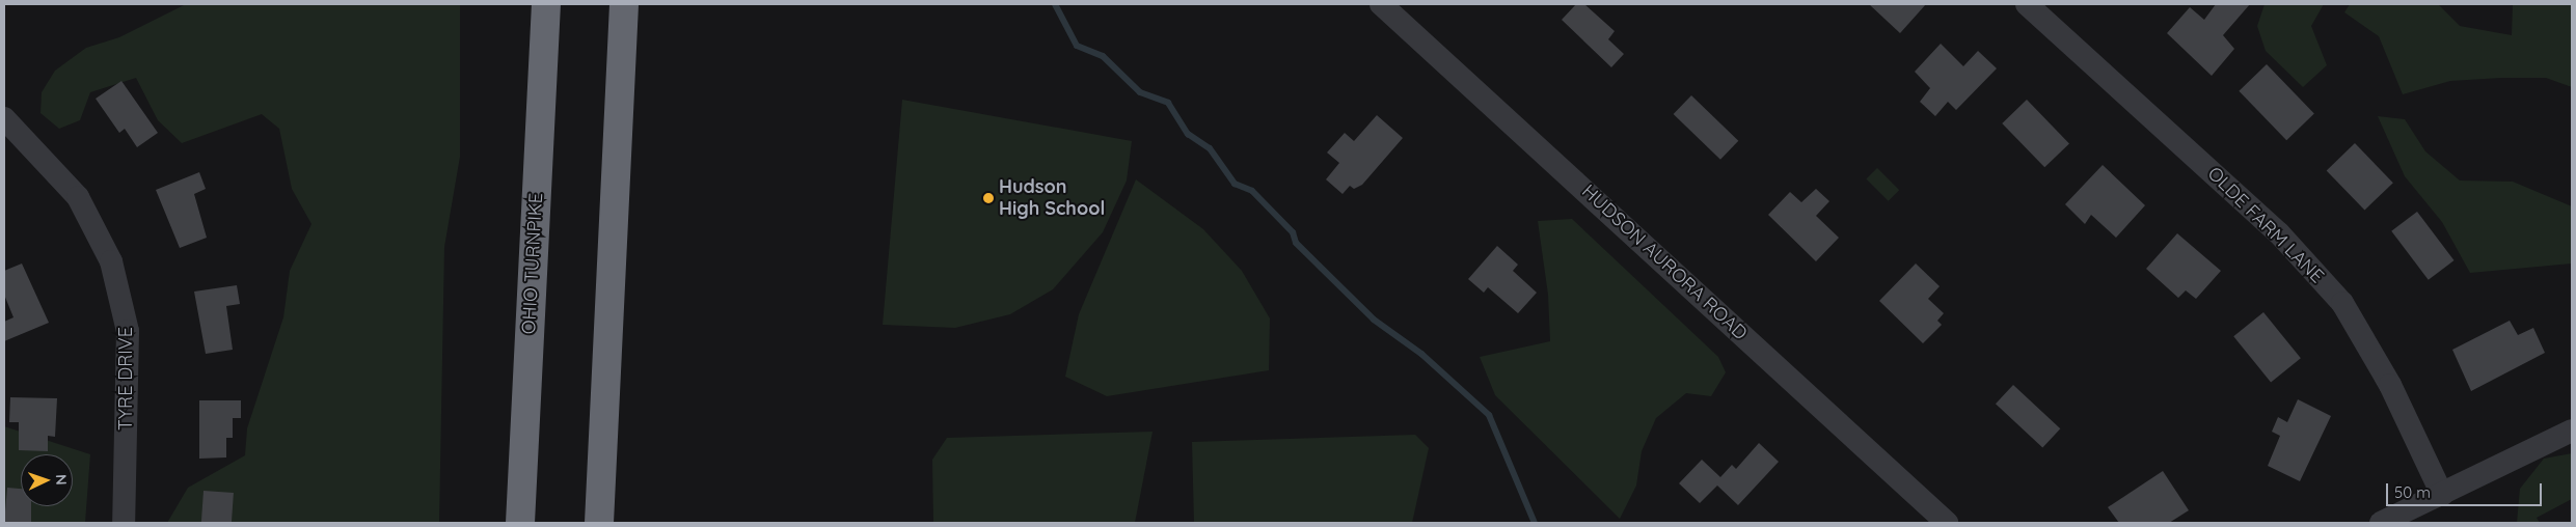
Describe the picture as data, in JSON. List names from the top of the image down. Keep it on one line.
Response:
{"streets":{"highway":["OHIO TURNPIKE"],"street":["OLDE FARM LANE","HUDSON AURORA ROAD","TYRE DRIVE"]},"places":["Hudson High School"],"scale_bar":"50 m","north":"right"}
